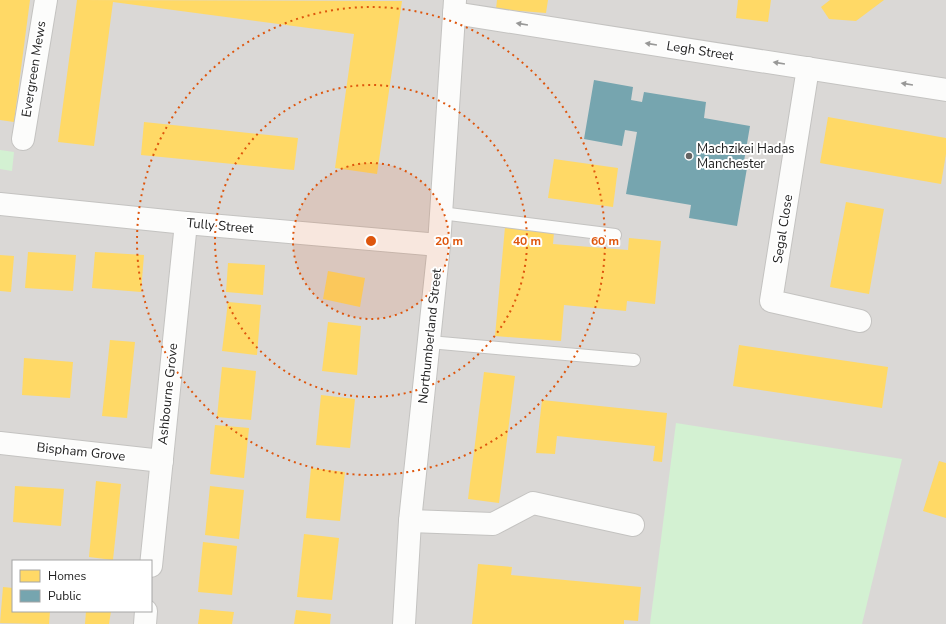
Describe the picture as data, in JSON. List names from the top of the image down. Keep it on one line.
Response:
{"streets":{"street":["Legh Street","Evergreen Mews","Tully Street","Segal Close","Northumberland Street","Ashbourne Grove","Bispham Grove"]},"crossings":[["Legh Street","Segal Close"],["Legh Street","Northumberland Street"],["Tully Street","Northumberland Street"],["Tully Street","Ashbourne Grove"],["Ashbourne Grove","Bispham Grove"]],"one_way":["Legh Street"],"places":["Machzikei Hadas Manchester"],"legend":["Homes","Public"],"rings":["20 m","40 m","60 m"]}
